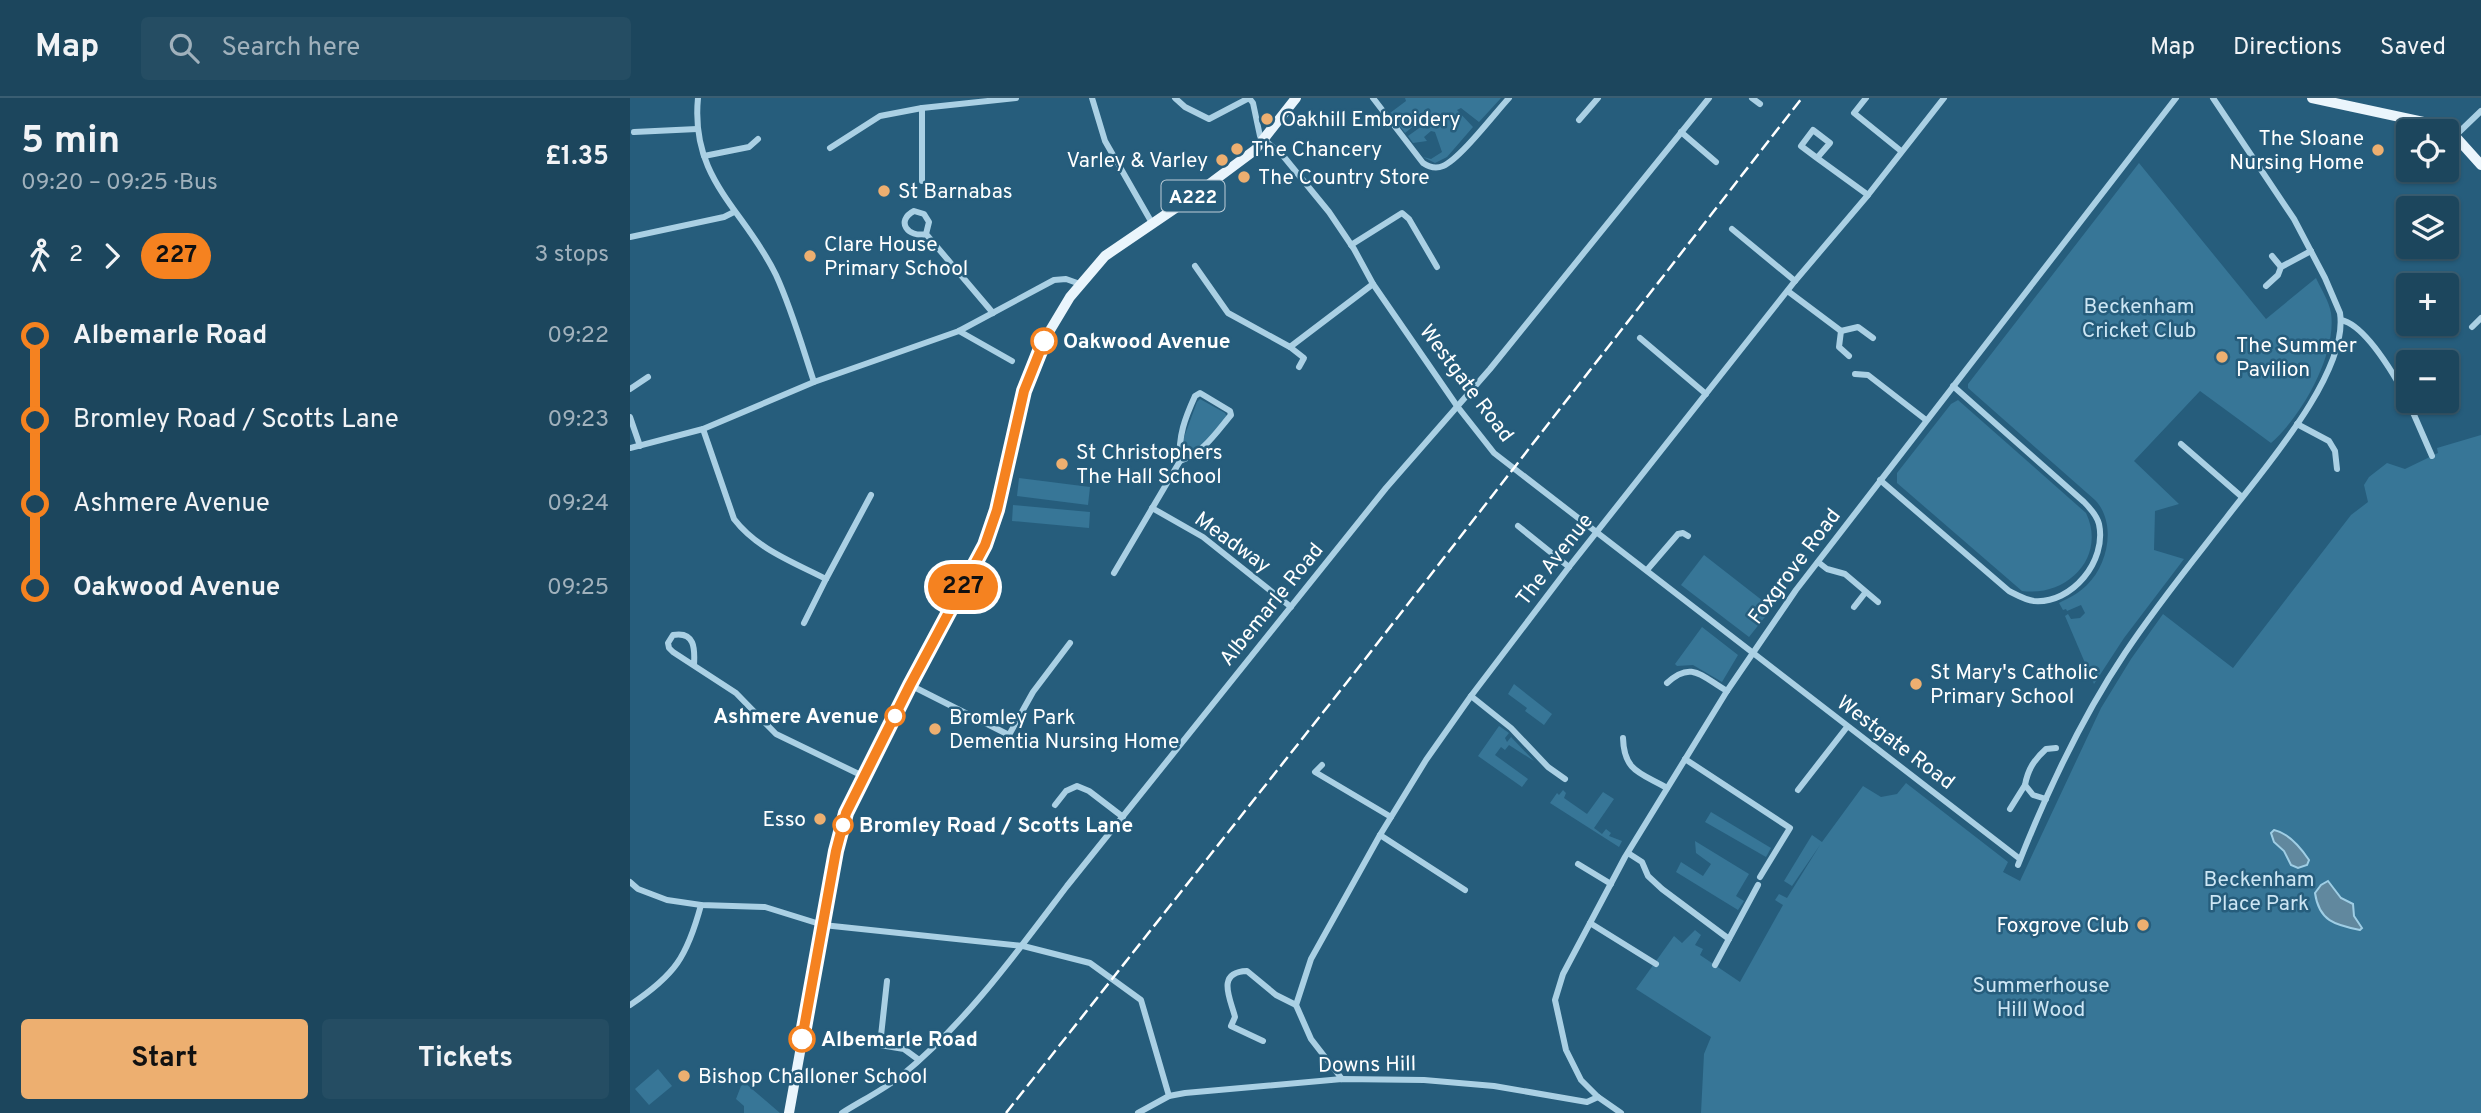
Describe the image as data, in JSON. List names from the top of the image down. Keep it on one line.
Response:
{"streets":{"main road":["A222"],"street":["Westgate Road","Meadway","The Avenue","Foxgrove Road","Albemarle Road","Downs Hill"]},"crossings":[["A222","Westgate Road"],["Westgate Road","The Avenue"],["Westgate Road","Foxgrove Road"],["Westgate Road","Albemarle Road"],["Meadway","Albemarle Road"],["Foxgrove Road","Downs Hill"]],"parks":["Beckenham Cricket Club","Beckenham Place Park","Summerhouse Hill Wood"],"places":["Oakhill Embroidery","The Chancery","The Sloane Nursing Home","Varley & Varley","The Country Store","St Barnabas","Clare House Primary School","Oakwood Avenue","The Summer Pavilion","St Christophers The Hall School","St Mary's Catholic Primary School","Ashmere Avenue","Bromley Park Dementia Nursing Home","Esso","Bromley Road / Scotts Lane","Foxgrove Club","Albemarle Road","Bishop Challoner School"],"lines":["bus line 227"],"page":{"header":"Map","search":"Search here","nav":["Map","Directions","Saved"],"heading":["5 min","09:20 – 09:25 · Bus","£1.35"],"on_map":"227","map_buttons":["+","−"],"legs":["2","227","3 stops"],"list":[{"name":"Albemarle Road","value":"09:22"},{"name":"Bromley Road / Scotts Lane","value":"09:23"},{"name":"Ashmere Avenue","value":"09:24"},{"name":"Oakwood Avenue","value":"09:25"}],"buttons":["Start","Tickets"]}}
